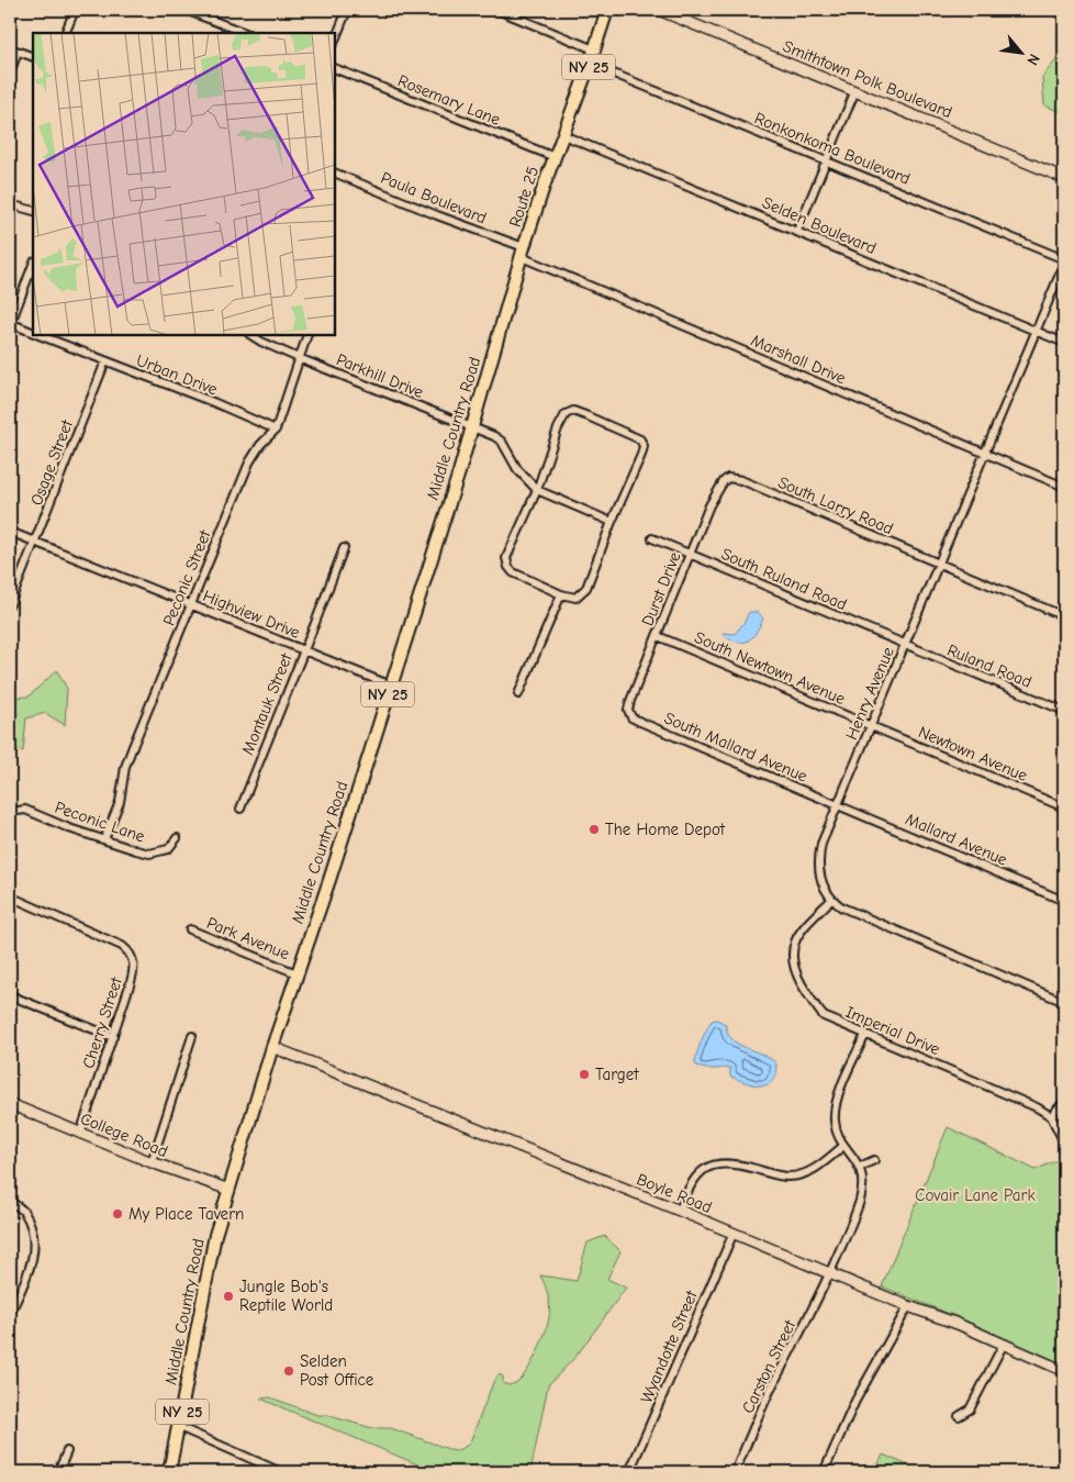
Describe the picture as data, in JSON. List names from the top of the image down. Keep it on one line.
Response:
{"streets":{"main road":["NY 25","Route 25","Middle Country Road"],"street":["Smithtown Polk Boulevard","Rosemary Lane","Ronkonkoma Boulevard","Paula Boulevard","Selden Boulevard","Marshall Drive","Urban Drive","Parkhill Drive","Osage Street","South Larry Road","Peconic Street","South Ruland Road","Durst Drive","Highview Drive","Ruland Road","South Newtown Avenue","Henry Avenue","Montauk Street","South Mallard Avenue","Newtown Avenue","Peconic Lane","Mallard Avenue","Park Avenue","Cherry Street","Imperial Drive","College Road","Boyle Road","Wyandotte Street","Carston Street"]},"crossings":[["NY 25","Rosemary Lane"],["NY 25","Ronkonkoma Boulevard"],["NY 25","Route 25"],["NY 25","Selden Boulevard"],["Rosemary Lane","Route 25"],["Ronkonkoma Boulevard","Henry Avenue"],["Route 25","Paula Boulevard"],["Route 25","Marshall Drive"],["Route 25","Middle Country Road"],["Paula Boulevard","Marshall Drive"],["Paula Boulevard","Middle Country Road"],["Selden Boulevard","Henry Avenue"],["Marshall Drive","Middle Country Road"],["Marshall Drive","Henry Avenue"],["Urban Drive","Osage Street"],["Urban Drive","Peconic Street"],["Parkhill Drive","Middle Country Road"],["Parkhill Drive","Peconic Street"],["Middle Country Road","Highview Drive"],["Middle Country Road","Park Avenue"],["Middle Country Road","College Road"],["Middle Country Road","Boyle Road"],["Osage Street","Highview Drive"],["South Larry Road","Durst Drive"],["South Larry Road","Henry Avenue"],["Peconic Street","Highview Drive"],["Peconic Street","Peconic Lane"],["South Ruland Road","Durst Drive"],["South Ruland Road","Ruland Road"],["South Ruland Road","Henry Avenue"],["Durst Drive","South Newtown Avenue"],["Durst Drive","South Mallard Avenue"],["Highview Drive","Montauk Street"],["Ruland Road","Henry Avenue"],["South Newtown Avenue","Henry Avenue"],["South Newtown Avenue","Newtown Avenue"],["Henry Avenue","South Mallard Avenue"],["Henry Avenue","Newtown Avenue"],["Henry Avenue","Mallard Avenue"],["Henry Avenue","Imperial Drive"],["South Mallard Avenue","Mallard Avenue"],["Cherry Street","College Road"],["Boyle Road","Wyandotte Street"],["Boyle Road","Carston Street"]],"parks":["Covair Lane Park"],"places":["The Home Depot","Target","My Place Tavern","Jungle Bob's Reptile World","Selden Post Office"],"north":"bottom right"}
